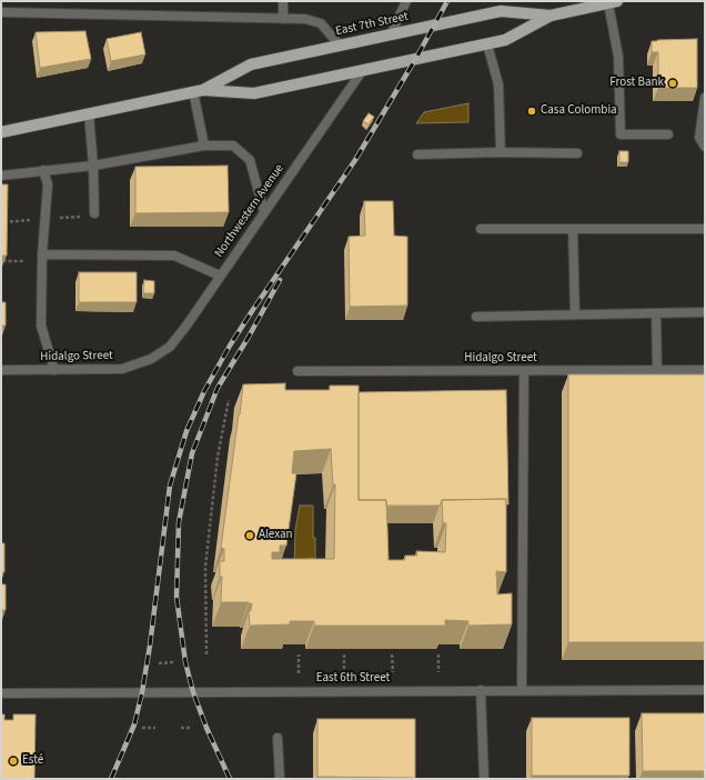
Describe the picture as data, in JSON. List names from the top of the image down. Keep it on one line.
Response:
{"streets":{"main road":["East 7th Street"],"street":["Northwestern Avenue","Hidalgo Street","East 6th Street"]},"crossings":[["East 7th Street","Northwestern Avenue"],["Northwestern Avenue","Hidalgo Street"]],"places":["Frost Bank","Casa Colombia","Alexan","Esté"]}
